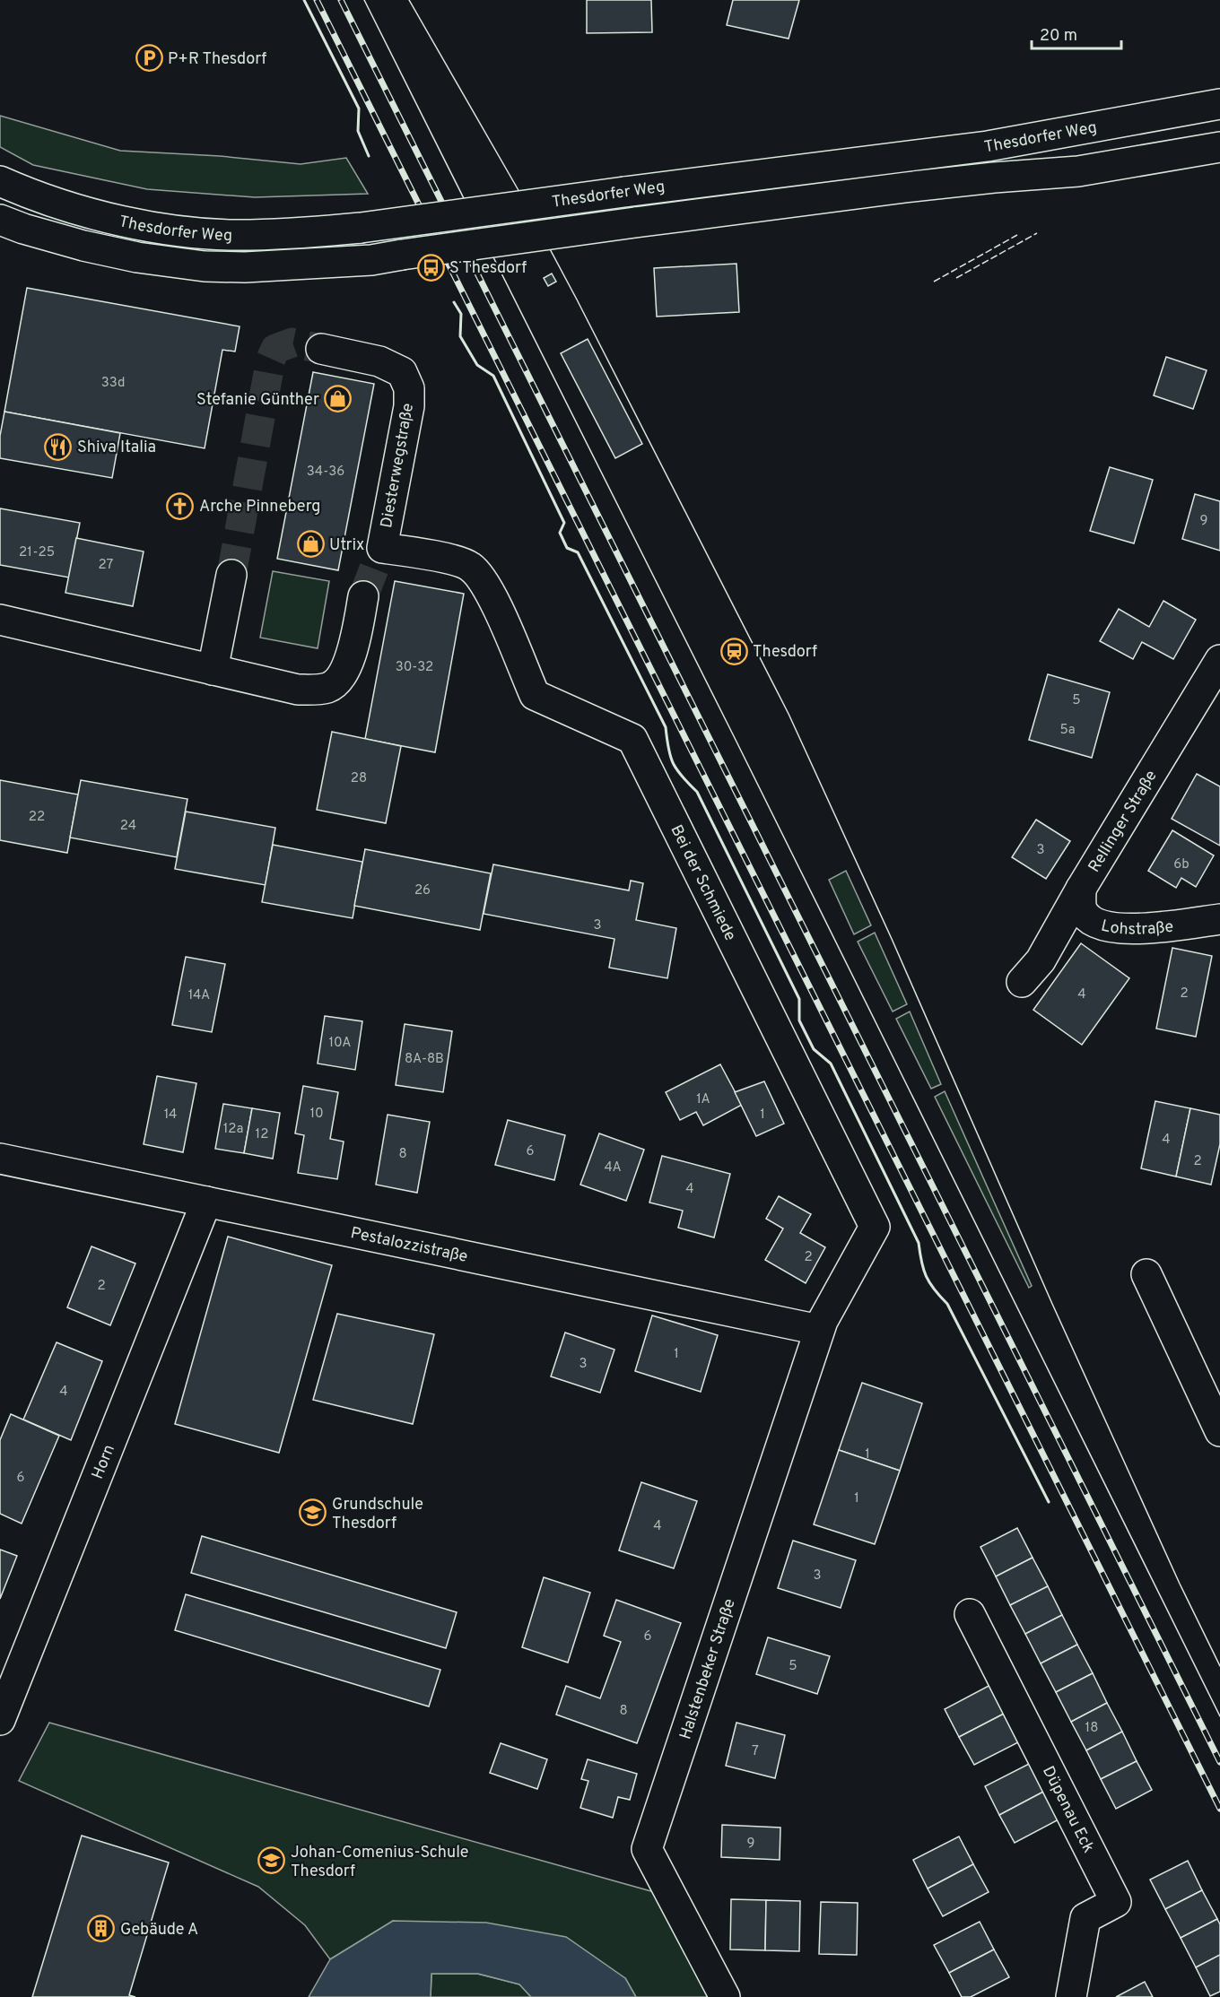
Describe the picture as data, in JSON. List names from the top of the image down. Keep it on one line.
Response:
{"streets":{"street":["Thesdorfer Weg","Diesterwegstraße","Rellinger Straße","Bei der Schmiede","Lohstraße","Pestalozzistraße","Horn","Halstenbeker Straße","Düpenau Eck"]},"crossings":[["Diesterwegstraße","Bei der Schmiede"],["Rellinger Straße","Lohstraße"],["Bei der Schmiede","Pestalozzistraße"],["Bei der Schmiede","Halstenbeker Straße"],["Pestalozzistraße","Horn"],["Pestalozzistraße","Halstenbeker Straße"]],"places":{"parking":["P+R Thesdorf"],"bus stop":["S Thesdorf"],"shop":["Stefanie Günther","Utrix"],"restaurant":["Shiva Italia"],"church":["Arche Pinneberg"],"station":["Thesdorf"],"school or university":["Grundschule Thesdorf","Johan-Comenius-Schule Thesdorf"],"building":["Gebäude A"]},"house_numbers":["33d","34-36","9","21-25","27","30-32","5","5a","28","22","24","3","6b","26","3","2","4","14A","10A","8A-8B","1A","10","14","1","12a","12","4","6","8","2","4A","4","2","2","1","3","4","1","6","1","4","3","6","5","8","18","7","9"],"scale_bar":"20 m"}
